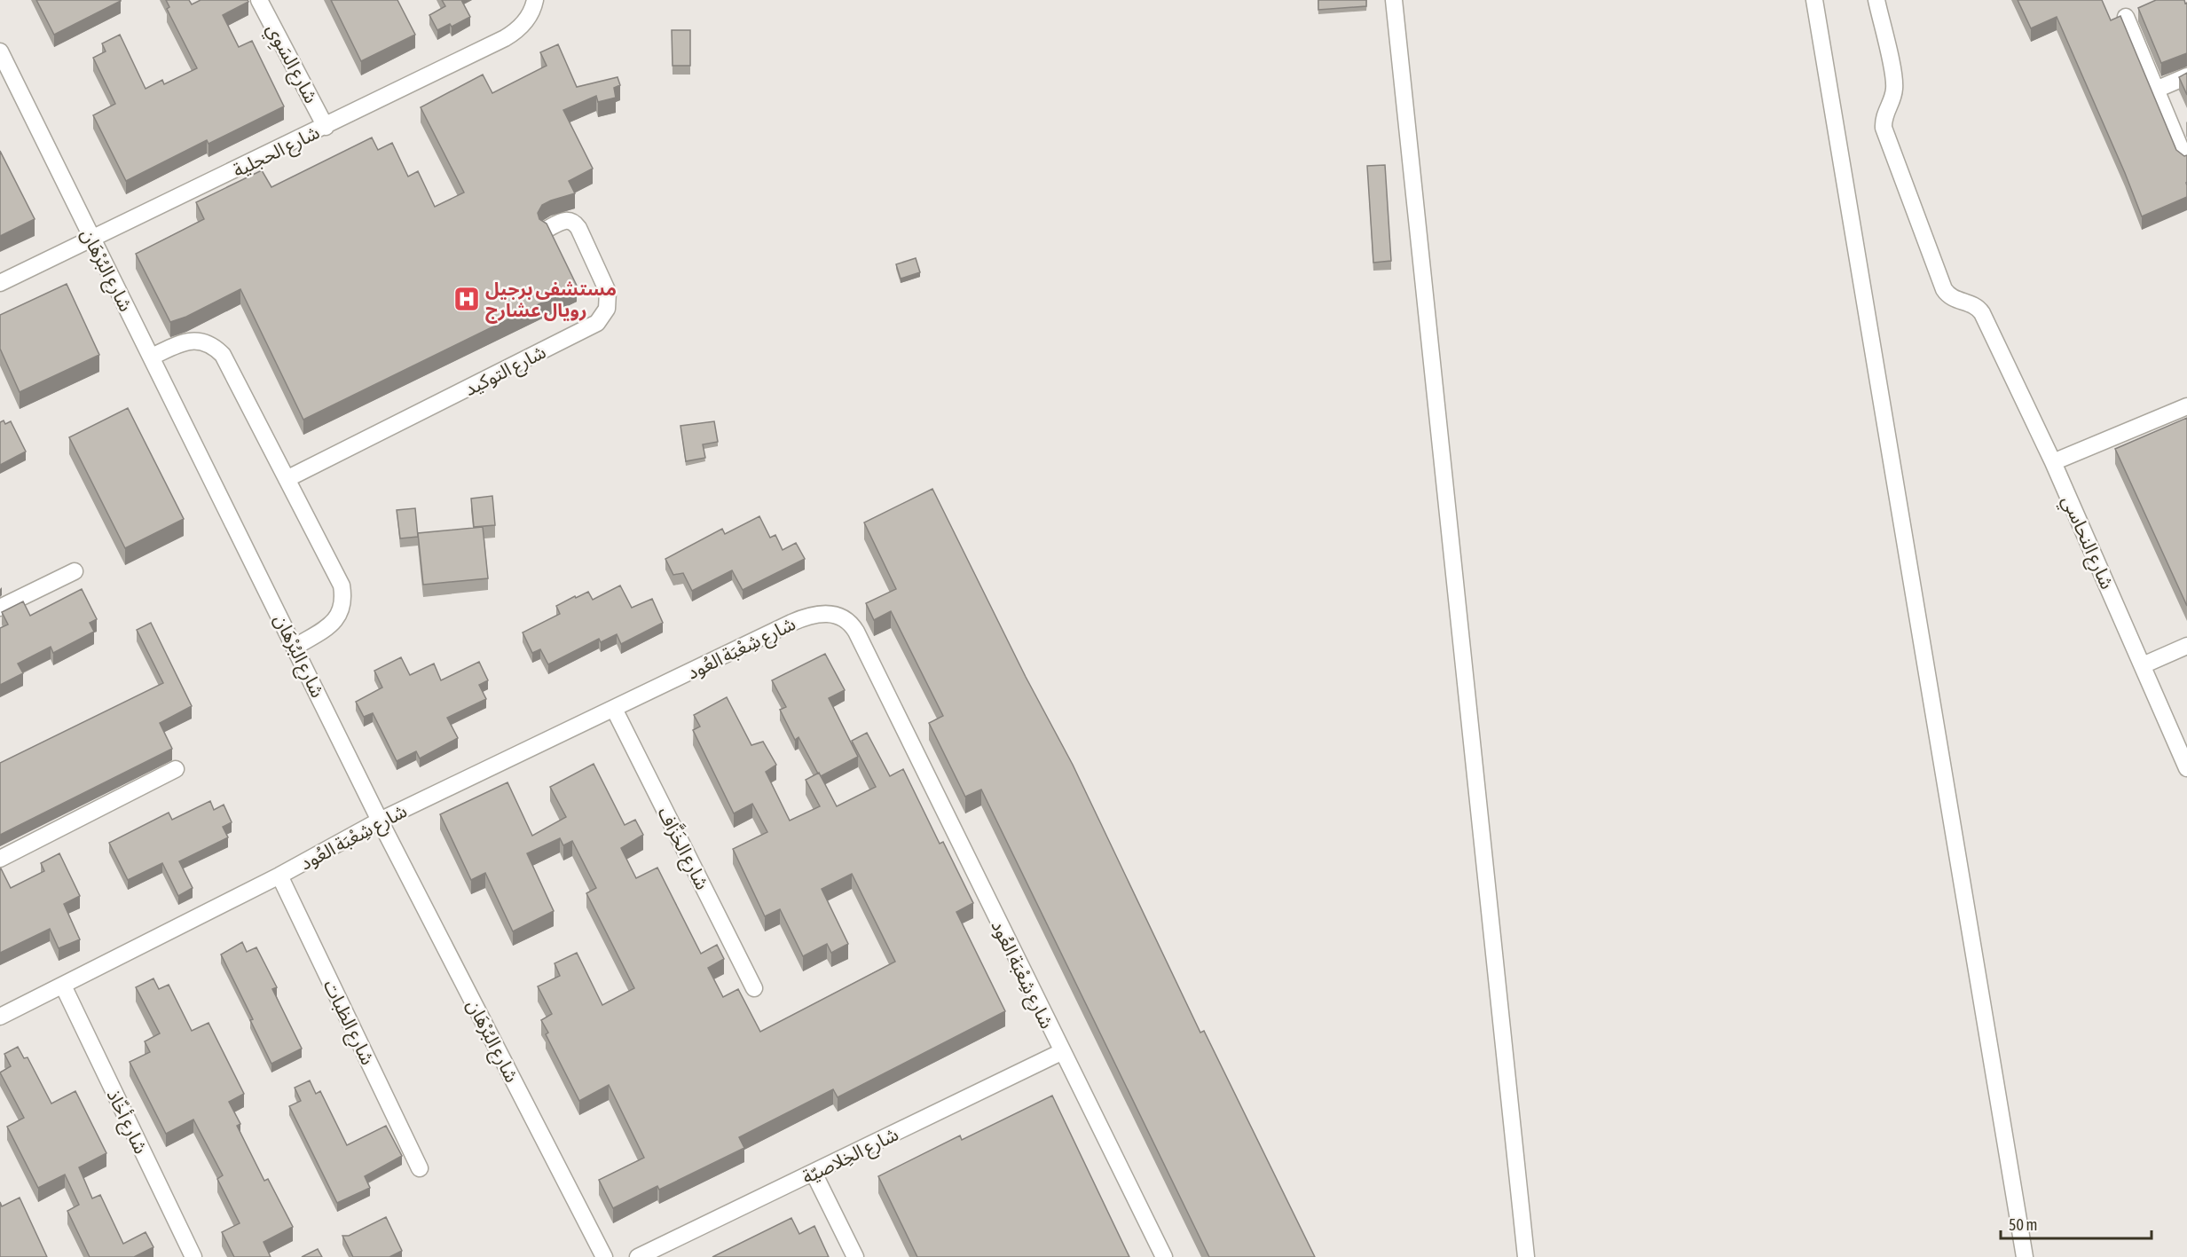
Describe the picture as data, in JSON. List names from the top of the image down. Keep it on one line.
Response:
{"streets":{"street":["شارع السَوِي","شارع الحجلية","شارع البُرْهَان","شارع التوكيد","شارع النحاسي","شارع شِعْبَة العُود","شارع الخَزَّاف","شارع الظبات","شارع أخّاذ","شارع الخِلاصيّة"]},"crossings":[["شارع السَوِي","شارع الحجلية"],["شارع الحجلية","شارع البُرْهَان"],["شارع البُرْهَان","شارع شِعْبَة العُود"],["شارع شِعْبَة العُود","شارع الخَزَّاف"],["شارع شِعْبَة العُود","شارع الظبات"],["شارع شِعْبَة العُود","شارع أخّاذ"],["شارع شِعْبَة العُود","شارع الخِلاصيّة"]],"places":{"hospital":["مستشفى برجيل رويال عشارج"]},"scale_bar":"50 m"}
